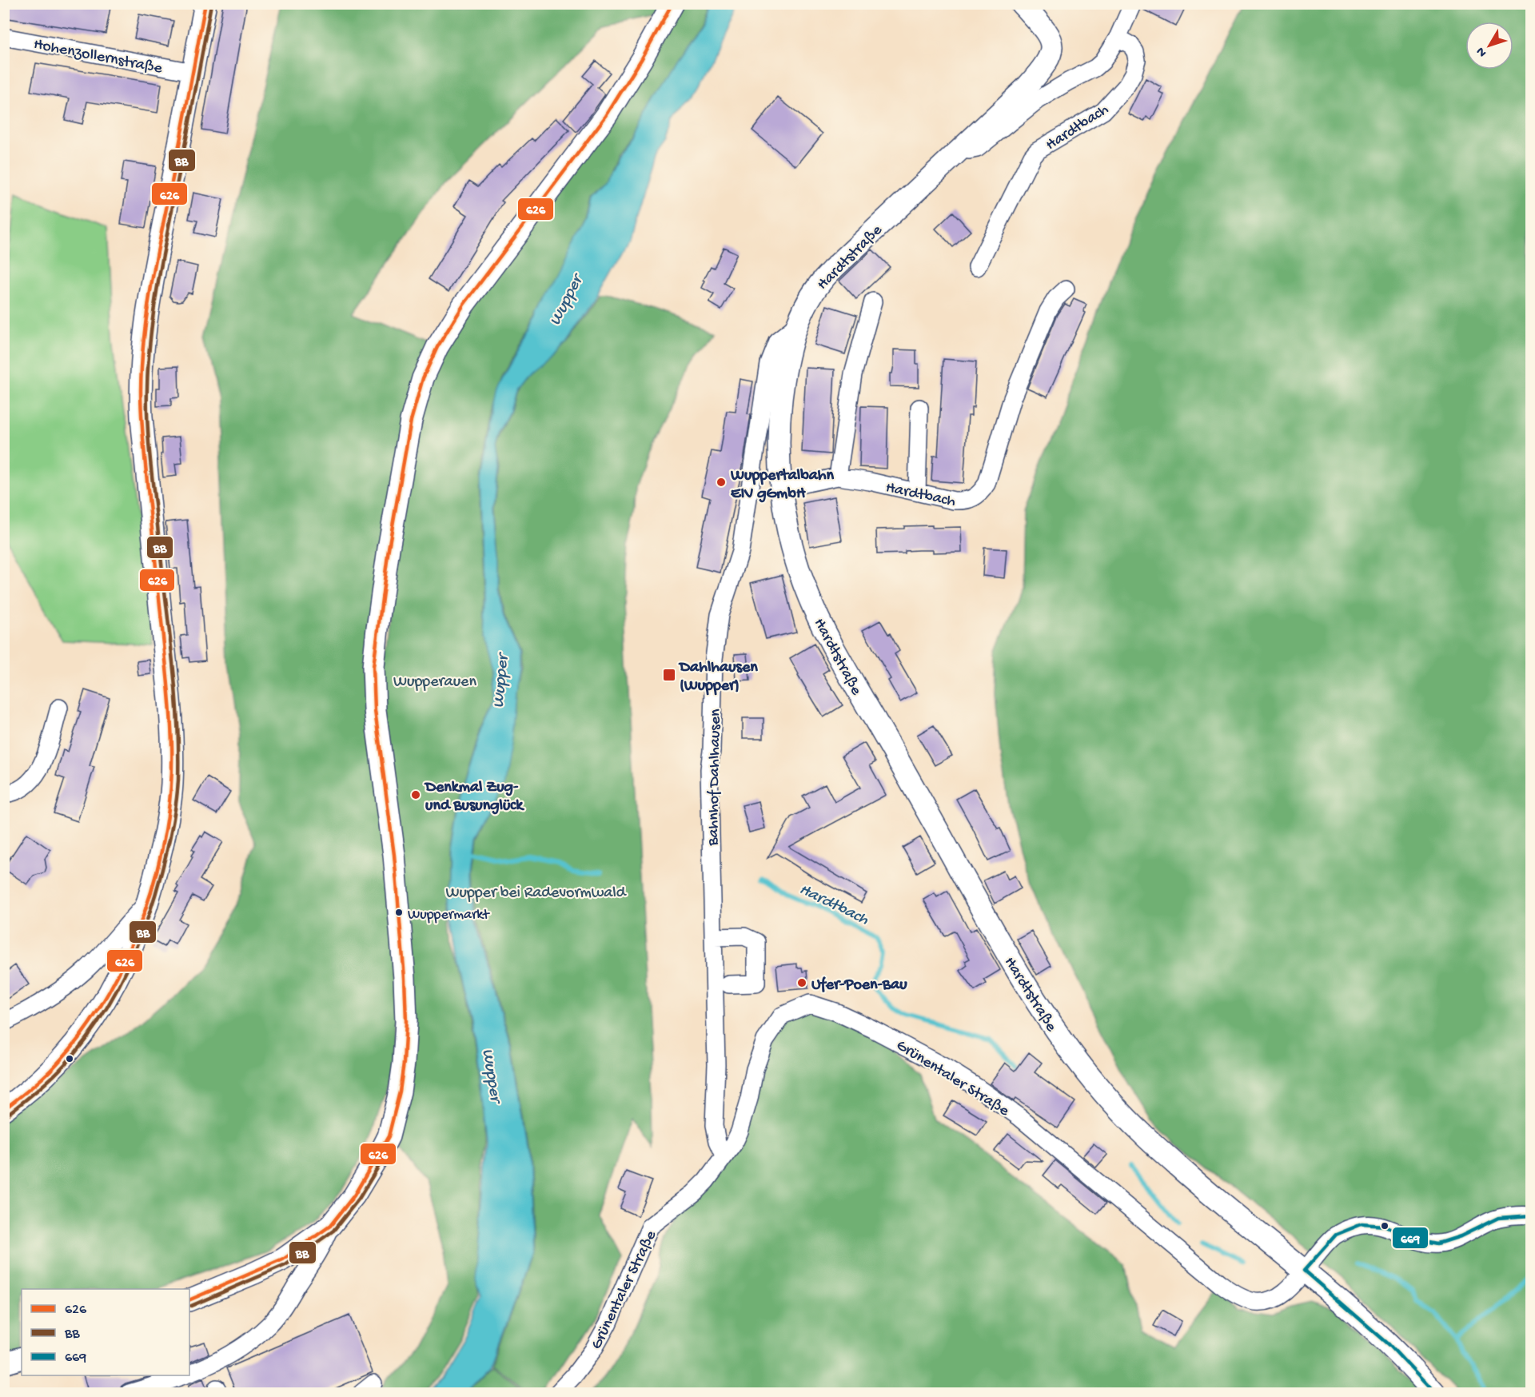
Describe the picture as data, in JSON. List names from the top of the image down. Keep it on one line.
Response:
{"streets":{"main road":["Hardtstraße"],"street":["Hohenzollernstraße","Hardtbach","Bahnhof Dahlhausen","Grünentaler Straße"]},"crossings":[["Hardtbach","Hardtstraße"],["Hardtstraße","Bahnhof Dahlhausen"],["Hardtstraße","Grünentaler Straße"],["Bahnhof Dahlhausen","Grünentaler Straße"]],"water":["Wupper","Hardtbach"],"parks":["Wupperauen","Wupper bei Radevormwald"],"places":{"other":["Wuppertalbahn EIV gGmbH","Denkmal Zug- und Busunglück","Wuppermarkt","Ufer-Poen-Bau"],"transit":["Dahlhausen (Wupper)"]},"lines":["transit line 626","transit line BB","transit line 669"],"legend":["626","BB","669"],"north":"bottom left"}
